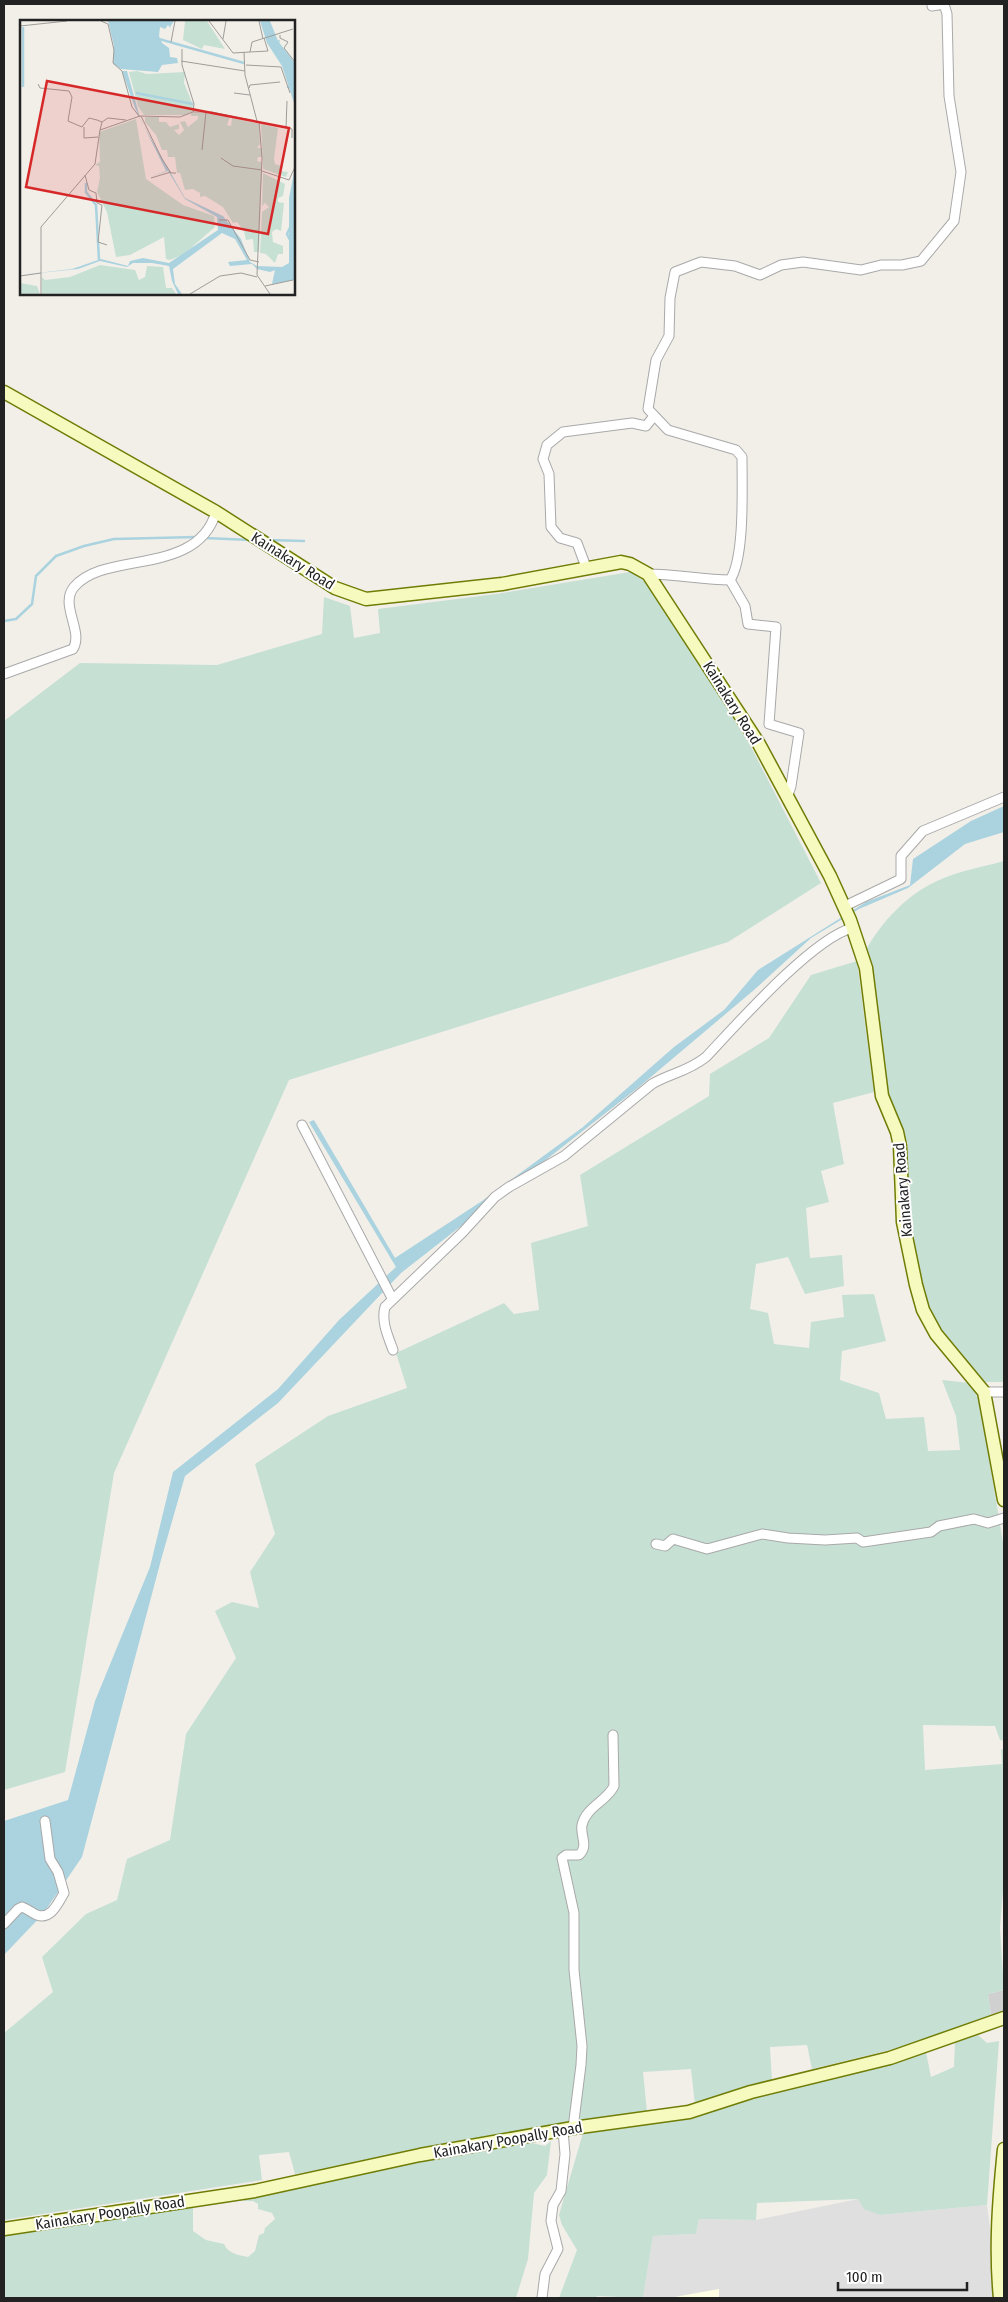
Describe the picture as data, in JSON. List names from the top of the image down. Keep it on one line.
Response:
{"streets":{"main road":["Kainakary Road","Kainakary Poopally Road"]},"scale_bar":"100 m"}
